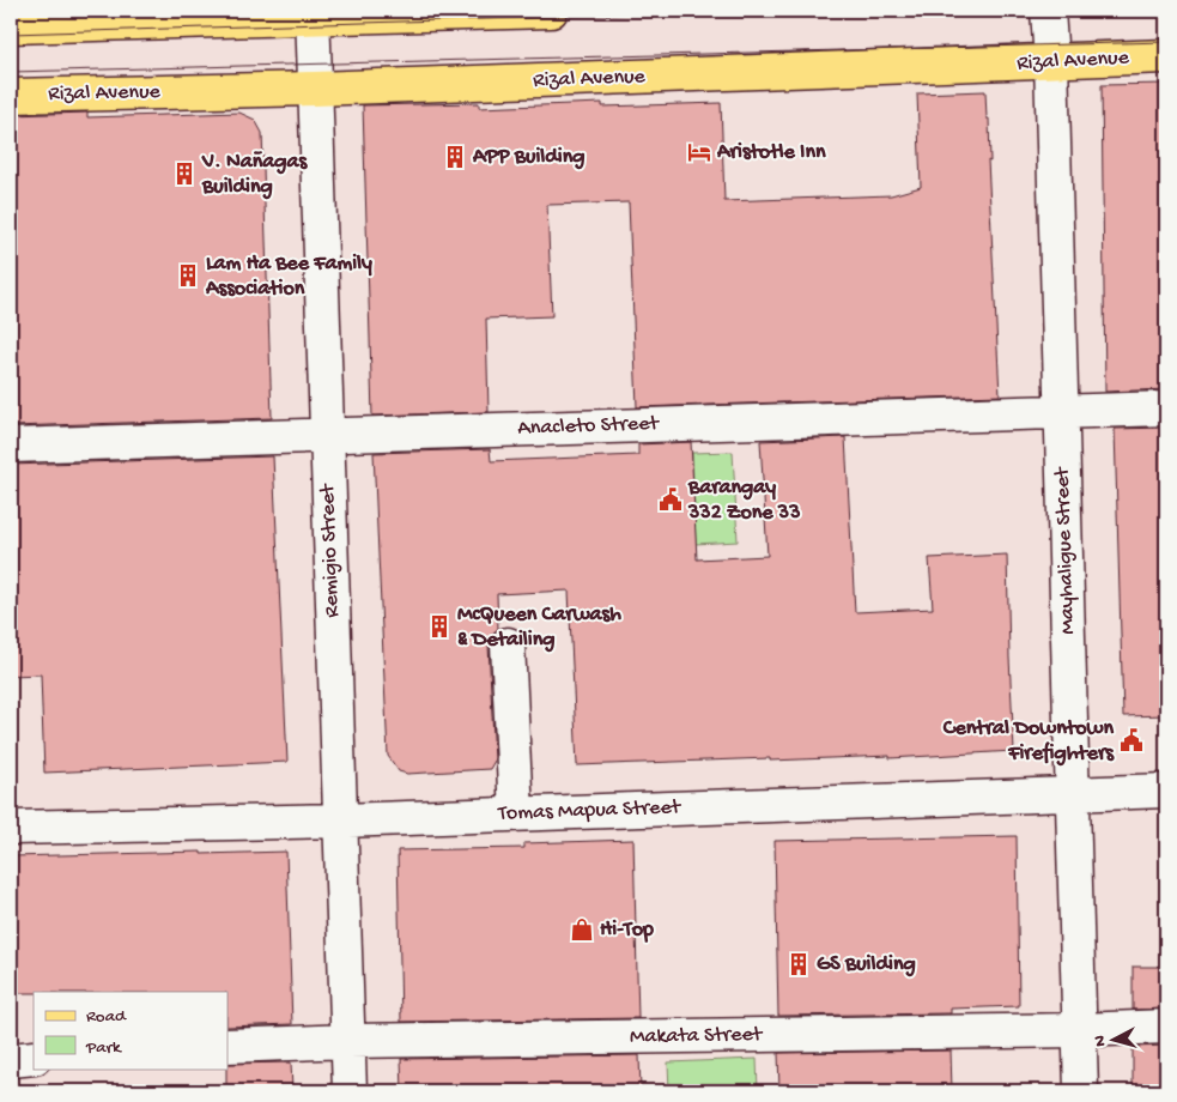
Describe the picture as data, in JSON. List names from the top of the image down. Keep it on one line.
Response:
{"streets":{"main road":["Rizal Avenue"],"street":["Anacleto Street","Remigio Street","Mayhaligue Street","Tomas Mapua Street","Makata Street"]},"crossings":[["Rizal Avenue","Remigio Street"],["Rizal Avenue","Mayhaligue Street"],["Anacleto Street","Remigio Street"],["Anacleto Street","Mayhaligue Street"],["Remigio Street","Tomas Mapua Street"],["Remigio Street","Makata Street"],["Mayhaligue Street","Tomas Mapua Street"],["Mayhaligue Street","Makata Street"]],"places":{"hotel":["Aristotle Inn"],"building":["APP Building","V. Nañagas Building","Lam Ha Bee Family Association","McQueen Carwash & Detailing","GS Building"],"public building":["Barangay 332 Zone 33","Central Downtown Firefighters"],"shop":["Hi-Top"]},"legend":["Road","Park"],"north":"left"}
